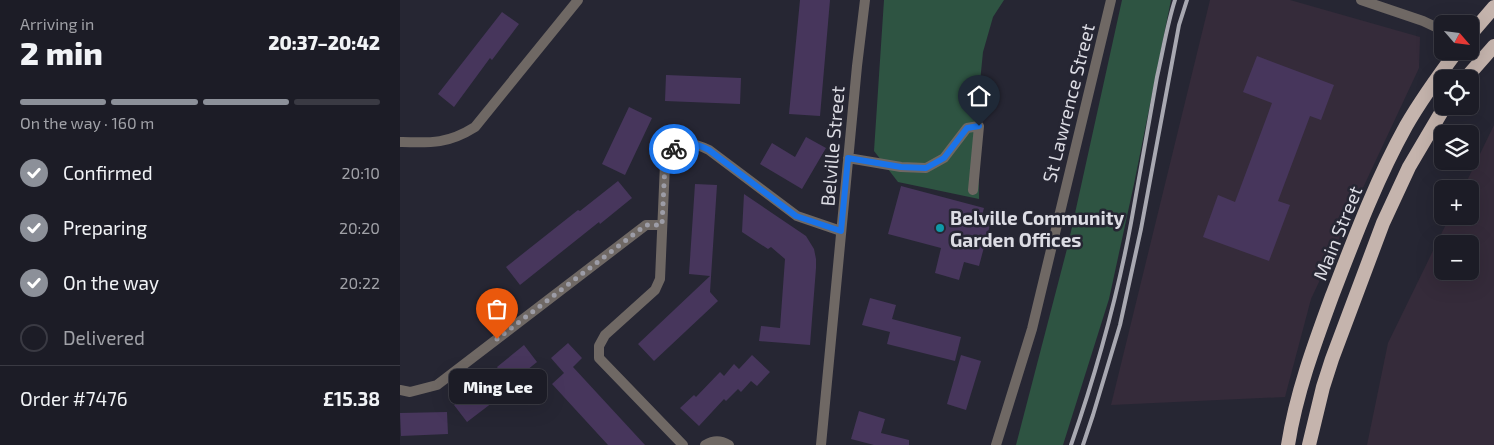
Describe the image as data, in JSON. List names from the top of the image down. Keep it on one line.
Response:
{"streets":{"highway":["Main Street"],"street":["St Lawrence Street","Belville Street"]},"places":["Belville Community Garden Offices","Ming Lee"],"north":"bottom right","page":{"heading":["2 min","Arriving in","20:37–20:42"],"panel":["Order #7476","£15.38"],"map_buttons":["+","−"],"bar":"On the way · 160 m","list":[["Confirmed","20:10"],["Preparing","20:20"],["On the way","20:22"],"Delivered"],"bubble":"Ming Lee"}}
